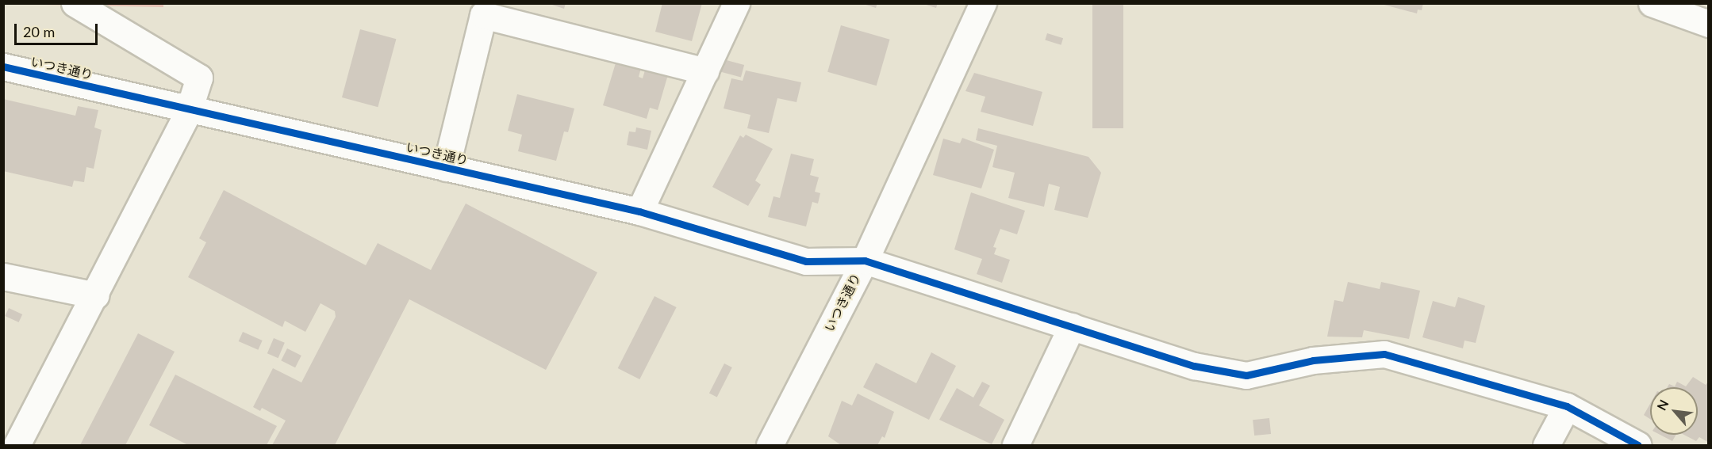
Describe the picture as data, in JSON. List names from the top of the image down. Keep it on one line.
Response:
{"streets":{"street":["いつき通り"]},"scale_bar":"20 m","north":"top left"}
